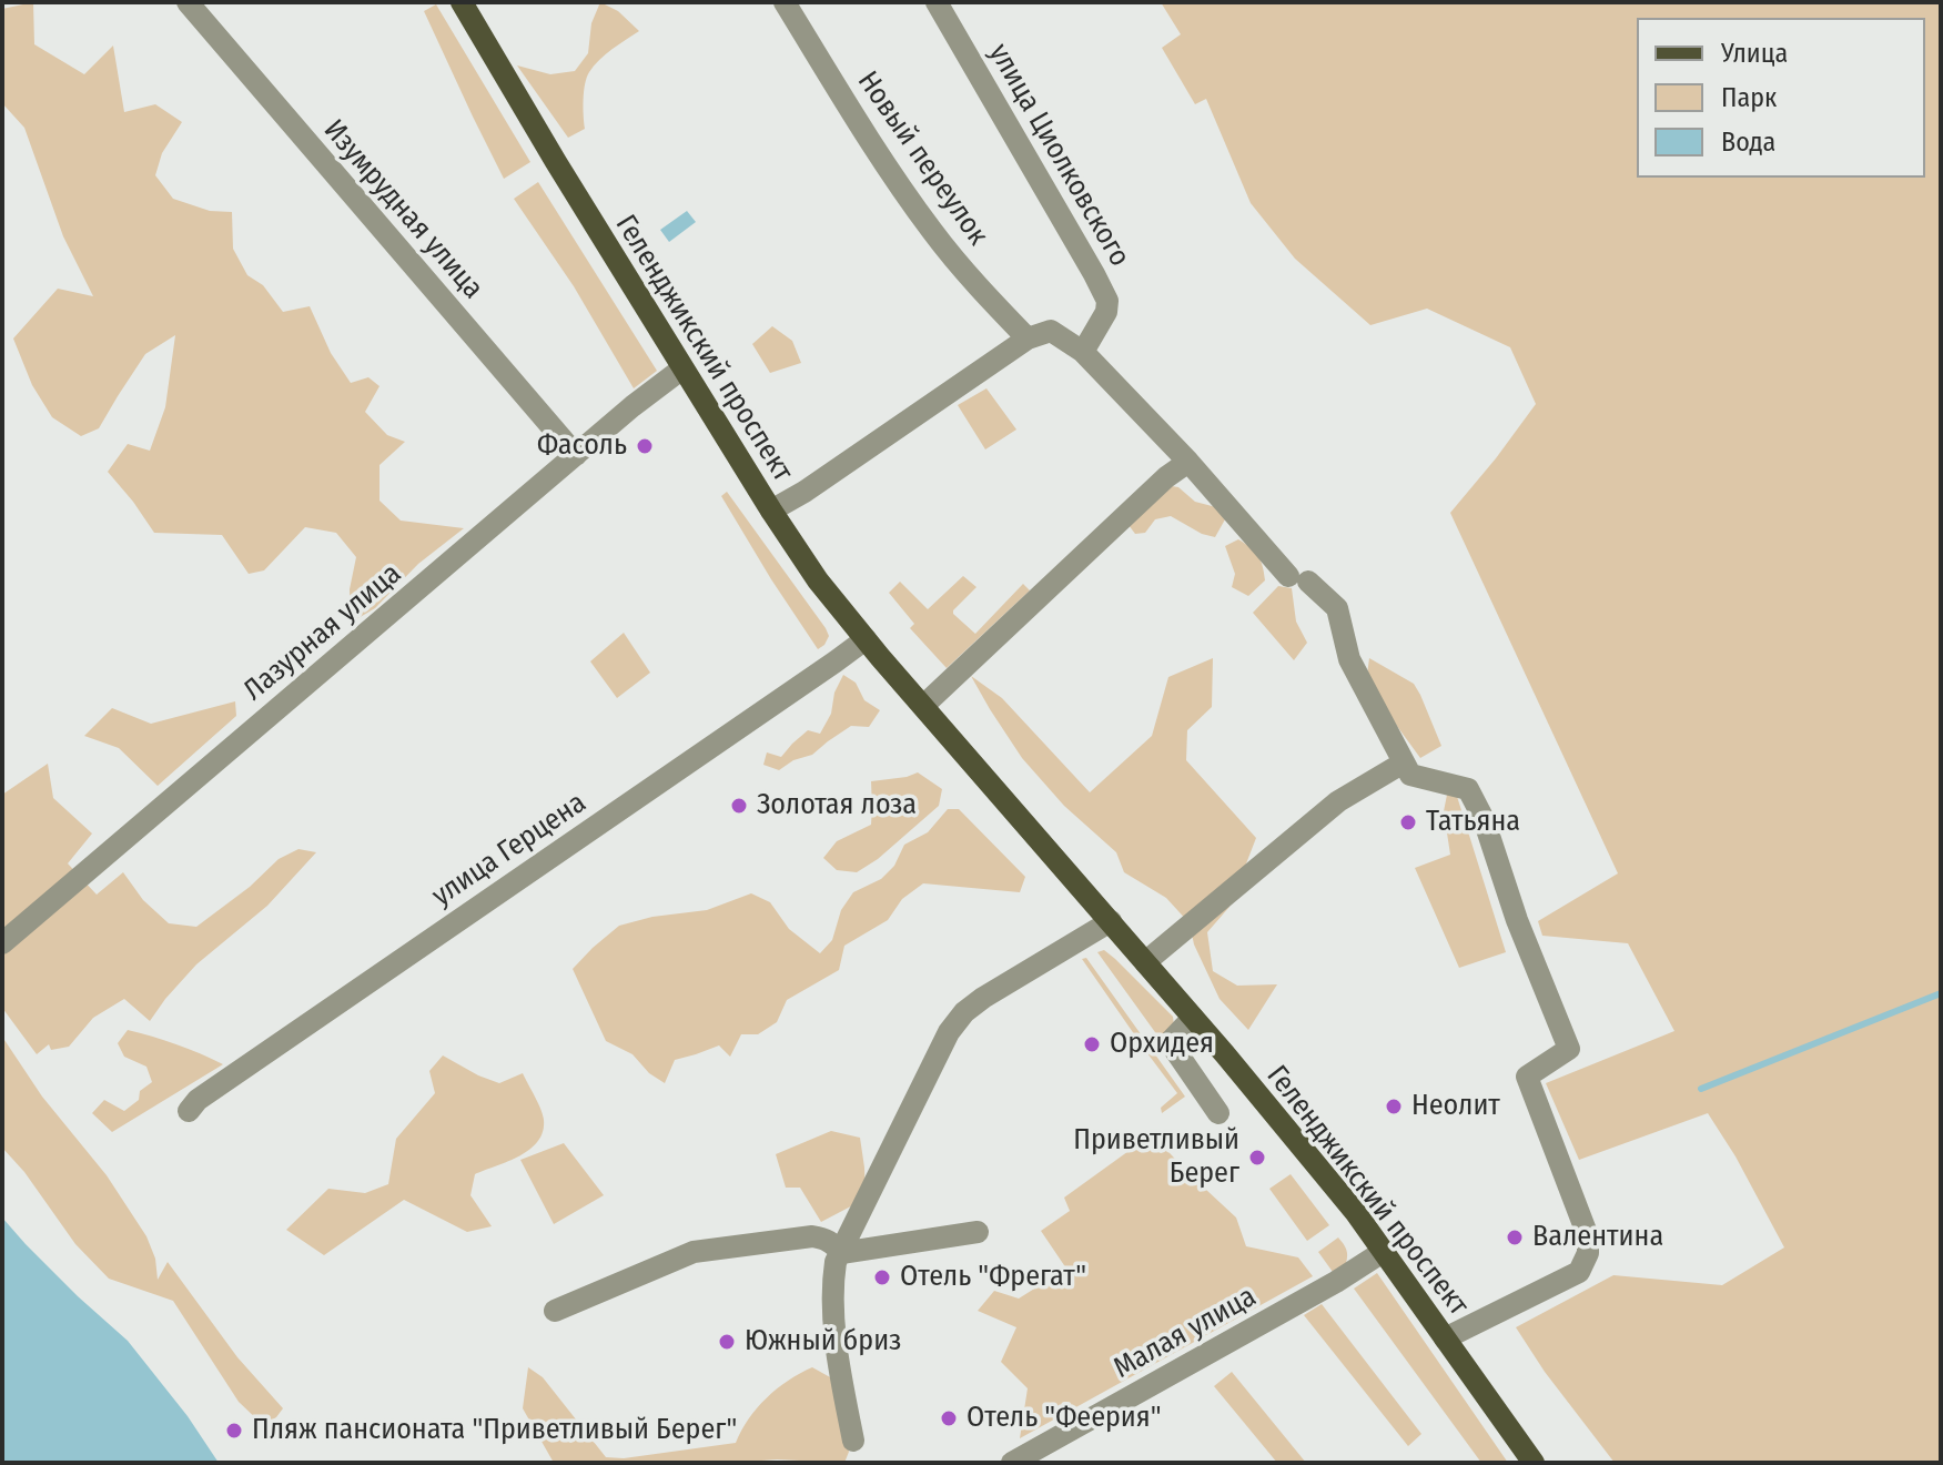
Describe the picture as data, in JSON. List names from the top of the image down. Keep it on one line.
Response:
{"streets":{"main road":["Геленджикский проспект"],"street":["улица Циолковского","Новый переулок","Изумрудная улица","Лазурная улица","улица Герцена","Малая улица"]},"crossings":[["Изумрудная улица","Лазурная улица"],["Геленджикский проспект","Лазурная улица"],["Геленджикский проспект","улица Герцена"],["Геленджикский проспект","Малая улица"]],"places":["Фасоль","Золотая лоза","Татьяна","Орхидея","Неолит","Приветливый Берег","Валентина","Отель \"Фрегат\"","Южный бриз","Отель \"Феерия\"","Пляж пансионата \"Приветливый Берег\""],"legend":["Улица","Парк","Вода"]}
